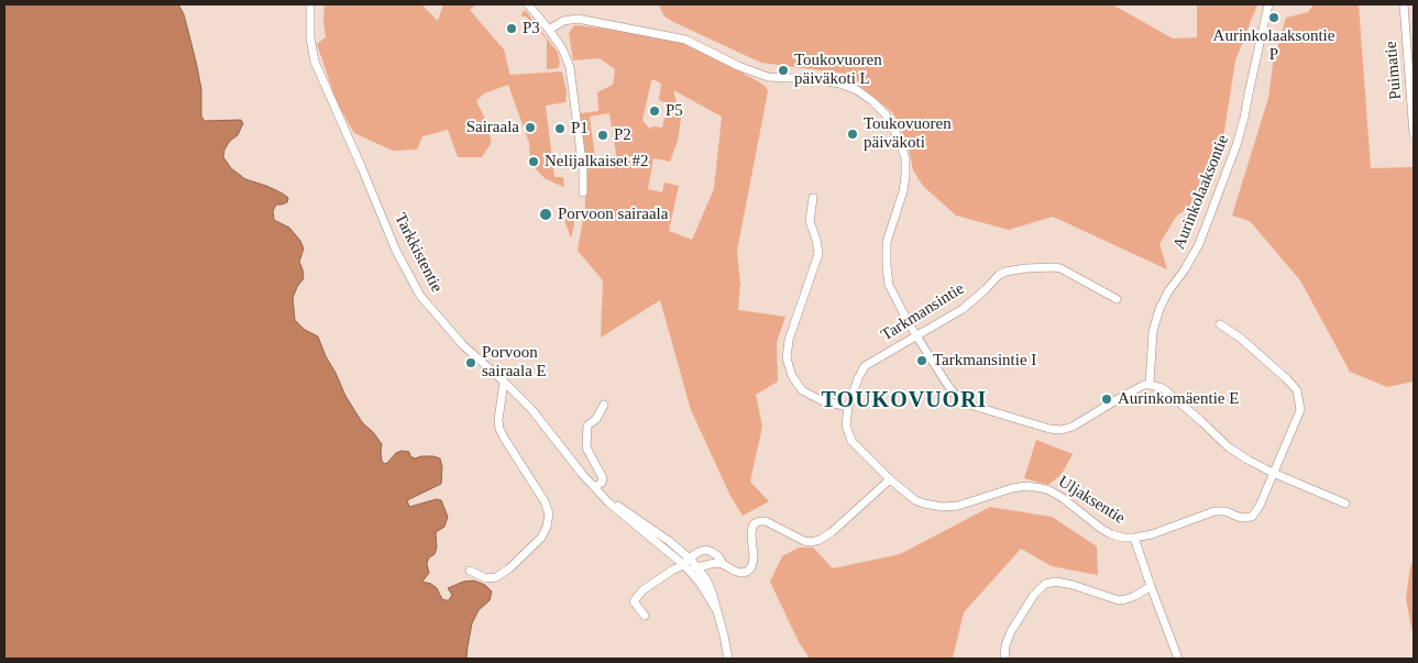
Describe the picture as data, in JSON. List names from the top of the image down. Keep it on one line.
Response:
{"streets":{"street":["Puimatie","Aurinkolaaksontie","Tarkkistentie","Tarkmansintie","Uljaksentie"]},"crossings":[["Tarkmansintie","Uljaksentie"]],"districts":["TOUKOVUORI"],"places":["Aurinkolaaksontie P","P3","Toukovuoren päiväkoti L","P5","Sairaala","P1","Toukovuoren päiväkoti","P2","Nelijalkaiset #2","Porvoon sairaala","Tarkmansintie I","Porvoon sairaala E","Aurinkomäentie E"]}
